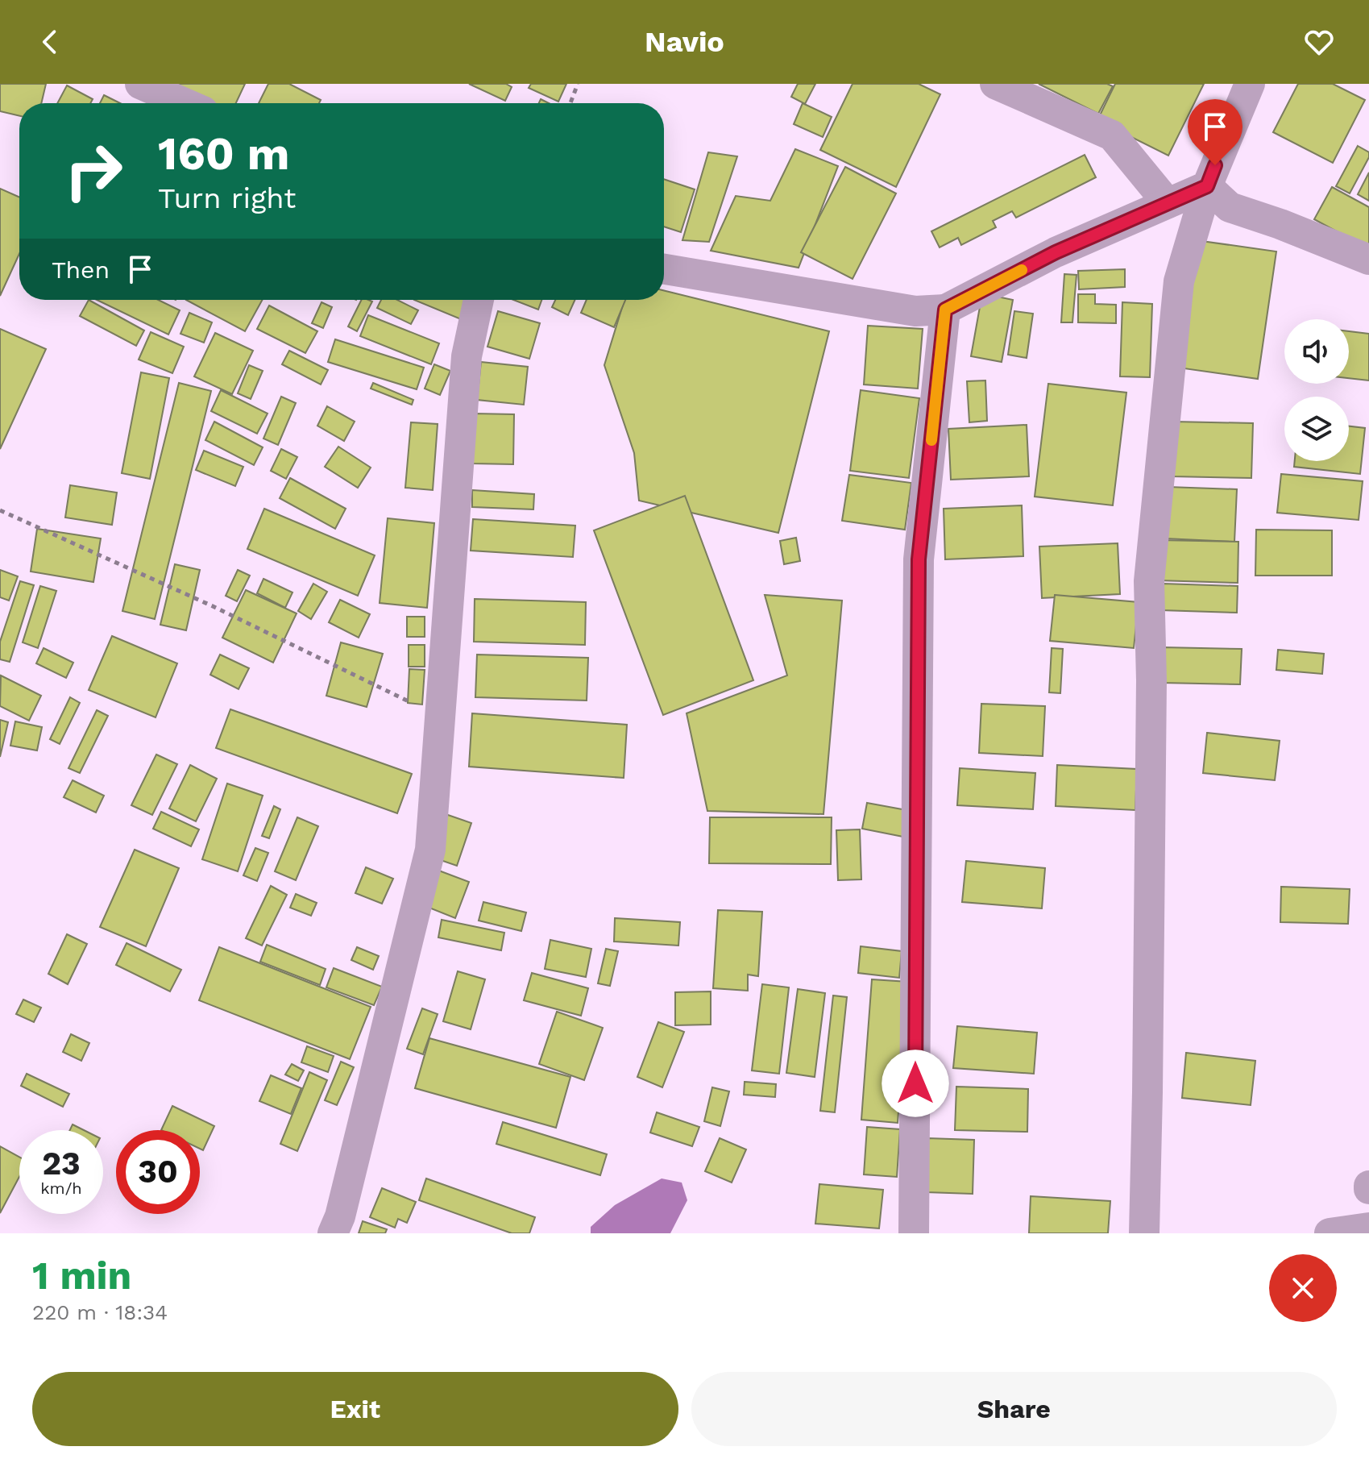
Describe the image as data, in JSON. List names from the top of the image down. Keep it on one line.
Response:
{"page":{"header":"Navio","turn":["160 m","Turn right"],"then":"Then","speed":"23 km/h","limit":"30","heading":["1 min","220 m · 18:34"],"buttons":["Exit","Share"]}}
